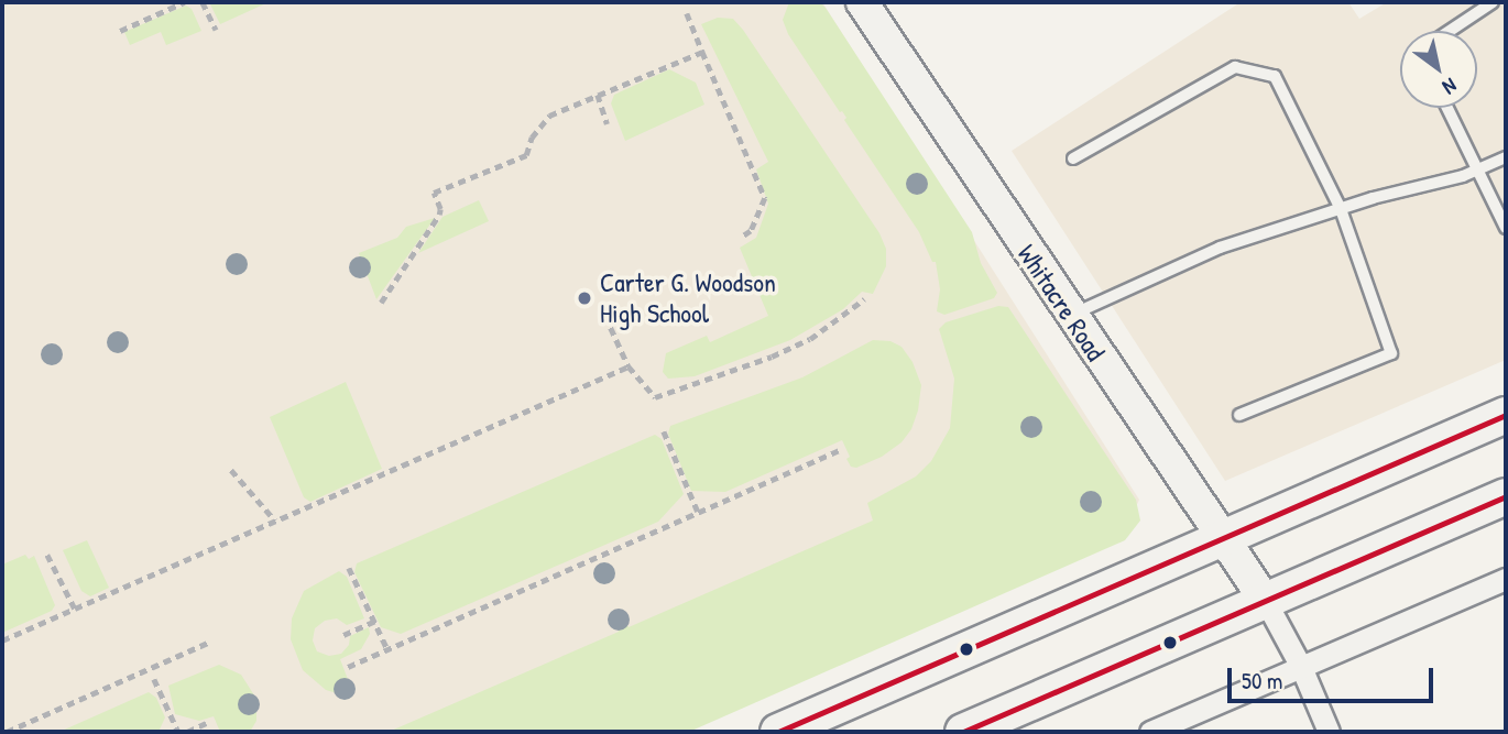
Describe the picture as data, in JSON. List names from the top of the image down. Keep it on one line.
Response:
{"streets":{"street":["Whitacre Road"]},"places":["Carter G. Woodson High School"],"scale_bar":"50 m","north":"bottom right"}
